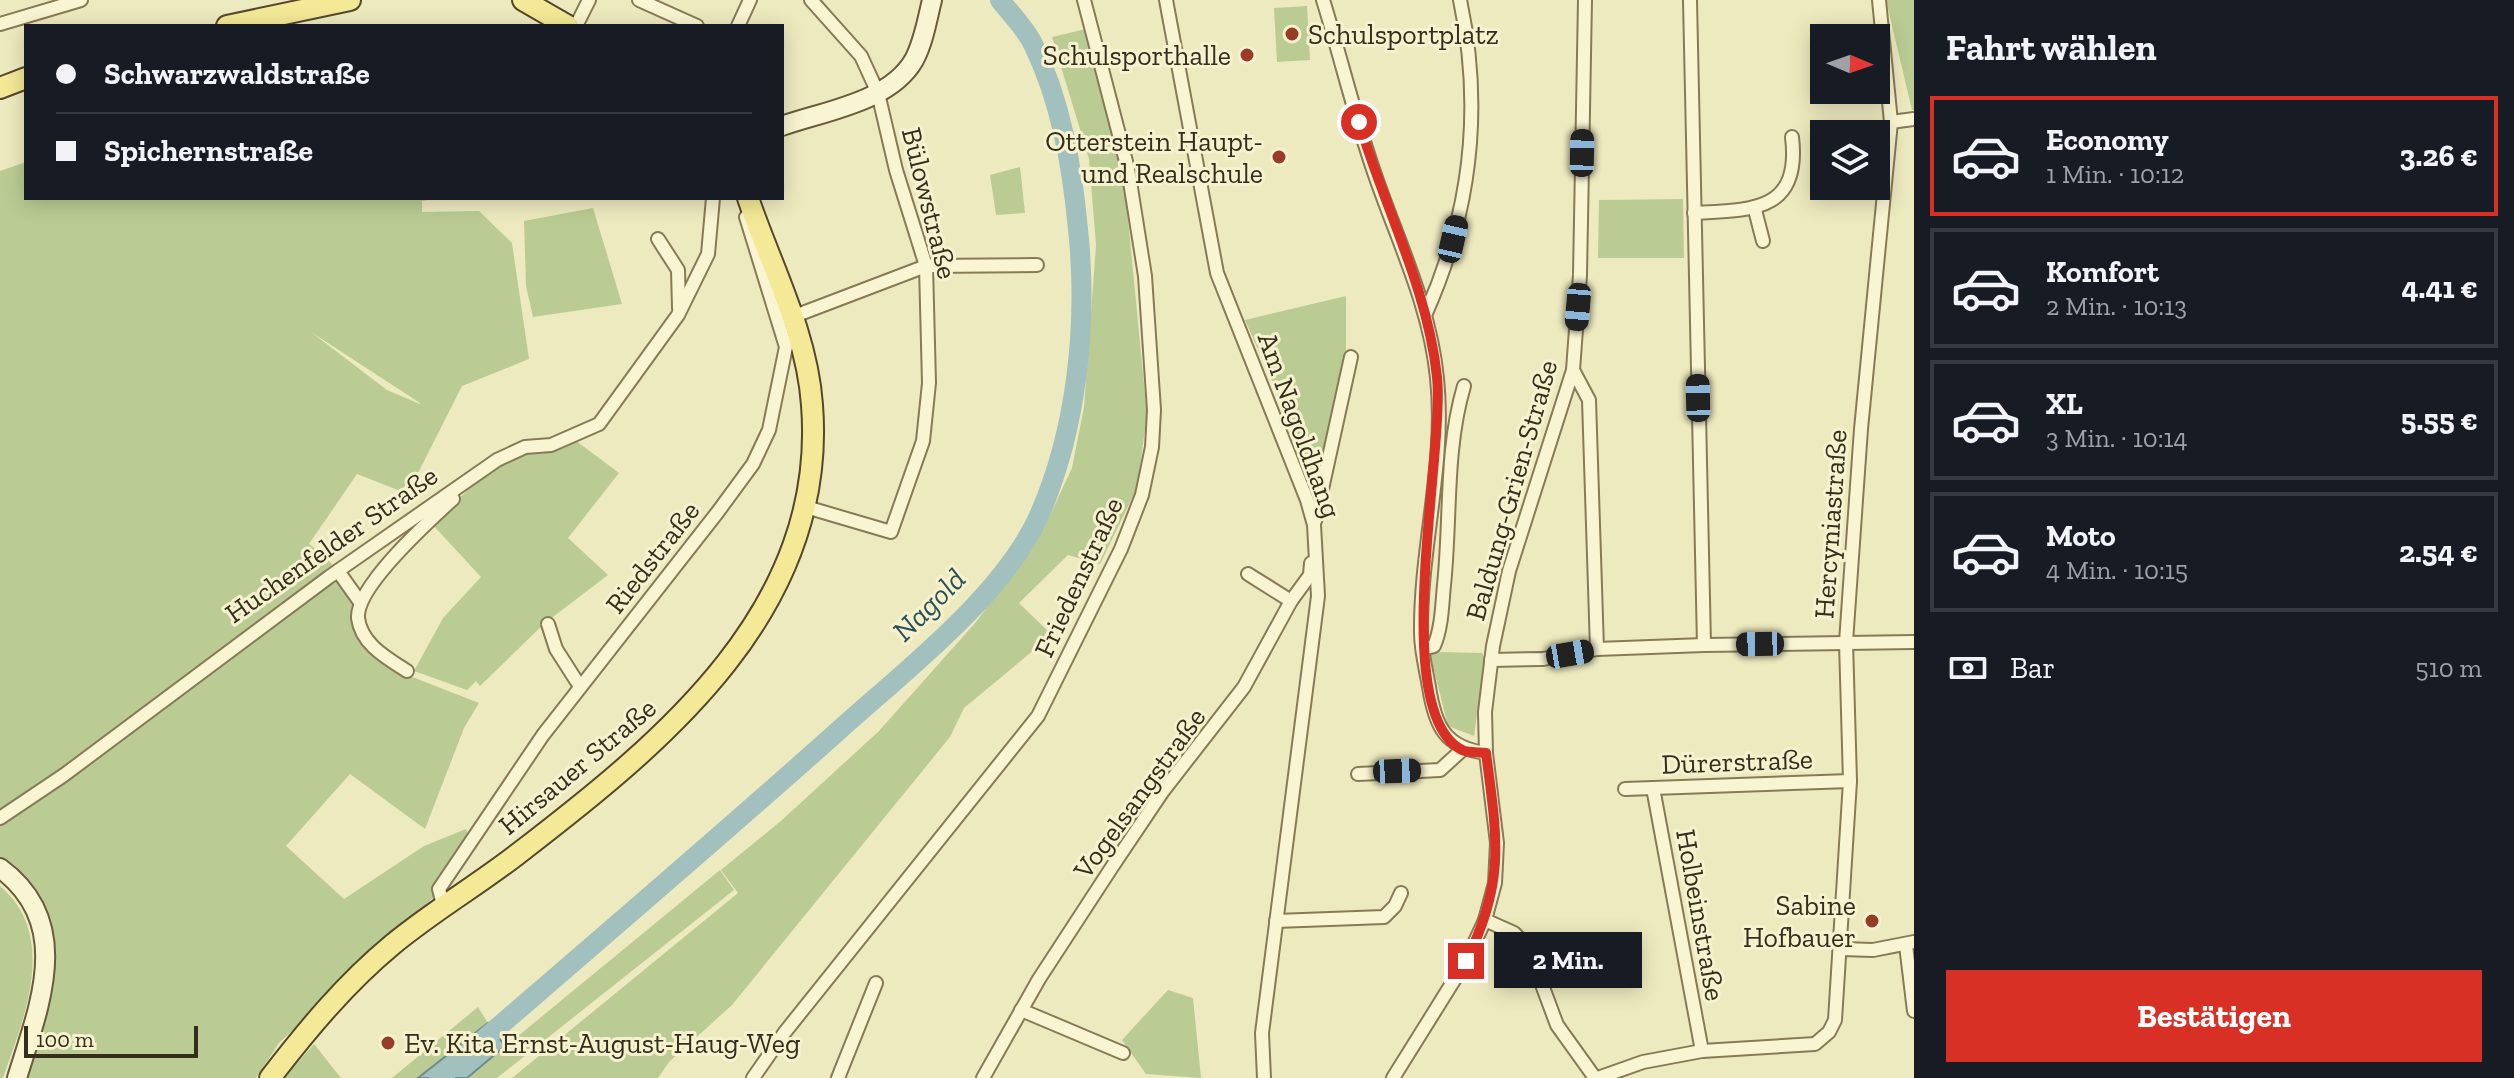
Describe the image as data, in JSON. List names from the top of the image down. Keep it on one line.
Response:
{"streets":{"main road":["Hirsauer Straße"],"street":["Bülowstraße","Am Nagoldhang","Baldung-Grien-Straße","Hercyniastraße","Huchenfelder Straße","Riedstraße","Friedenstraße","Dürerstraße","Vogelsangstraße","Holbeinstraße"]},"crossings":[["Bülowstraße","Hirsauer Straße"],["Am Nagoldhang","Vogelsangstraße"],["Hercyniastraße","Dürerstraße"],["Hercyniastraße","Holbeinstraße"],["Riedstraße","Hirsauer Straße"],["Dürerstraße","Holbeinstraße"]],"water":["Nagold"],"places":["Schulsportplatz","Schulsporthalle","Otterstein Haupt- und Realschule","Sabine Hofbauer","Ev. Kita Ernst-August-Haug-Weg"],"scale_bar":"100 m","north":"right","page":{"heading":"Fahrt wählen","banner":["Schwarzwaldstraße","Spichernstraße"],"list":[{"name":"Economy","note":"1 Min. · 10:12","value":"3.26 €"},{"name":"Komfort","note":"2 Min. · 10:13","value":"4.41 €"},{"name":"XL","note":"3 Min. · 10:14","value":"5.55 €"},{"name":"Moto","note":"4 Min. · 10:15","value":"2.54 €"}],"pay":["Bar","510 m"],"bubble":"2 Min.","buttons":"Bestätigen","scale":"100 m"}}
